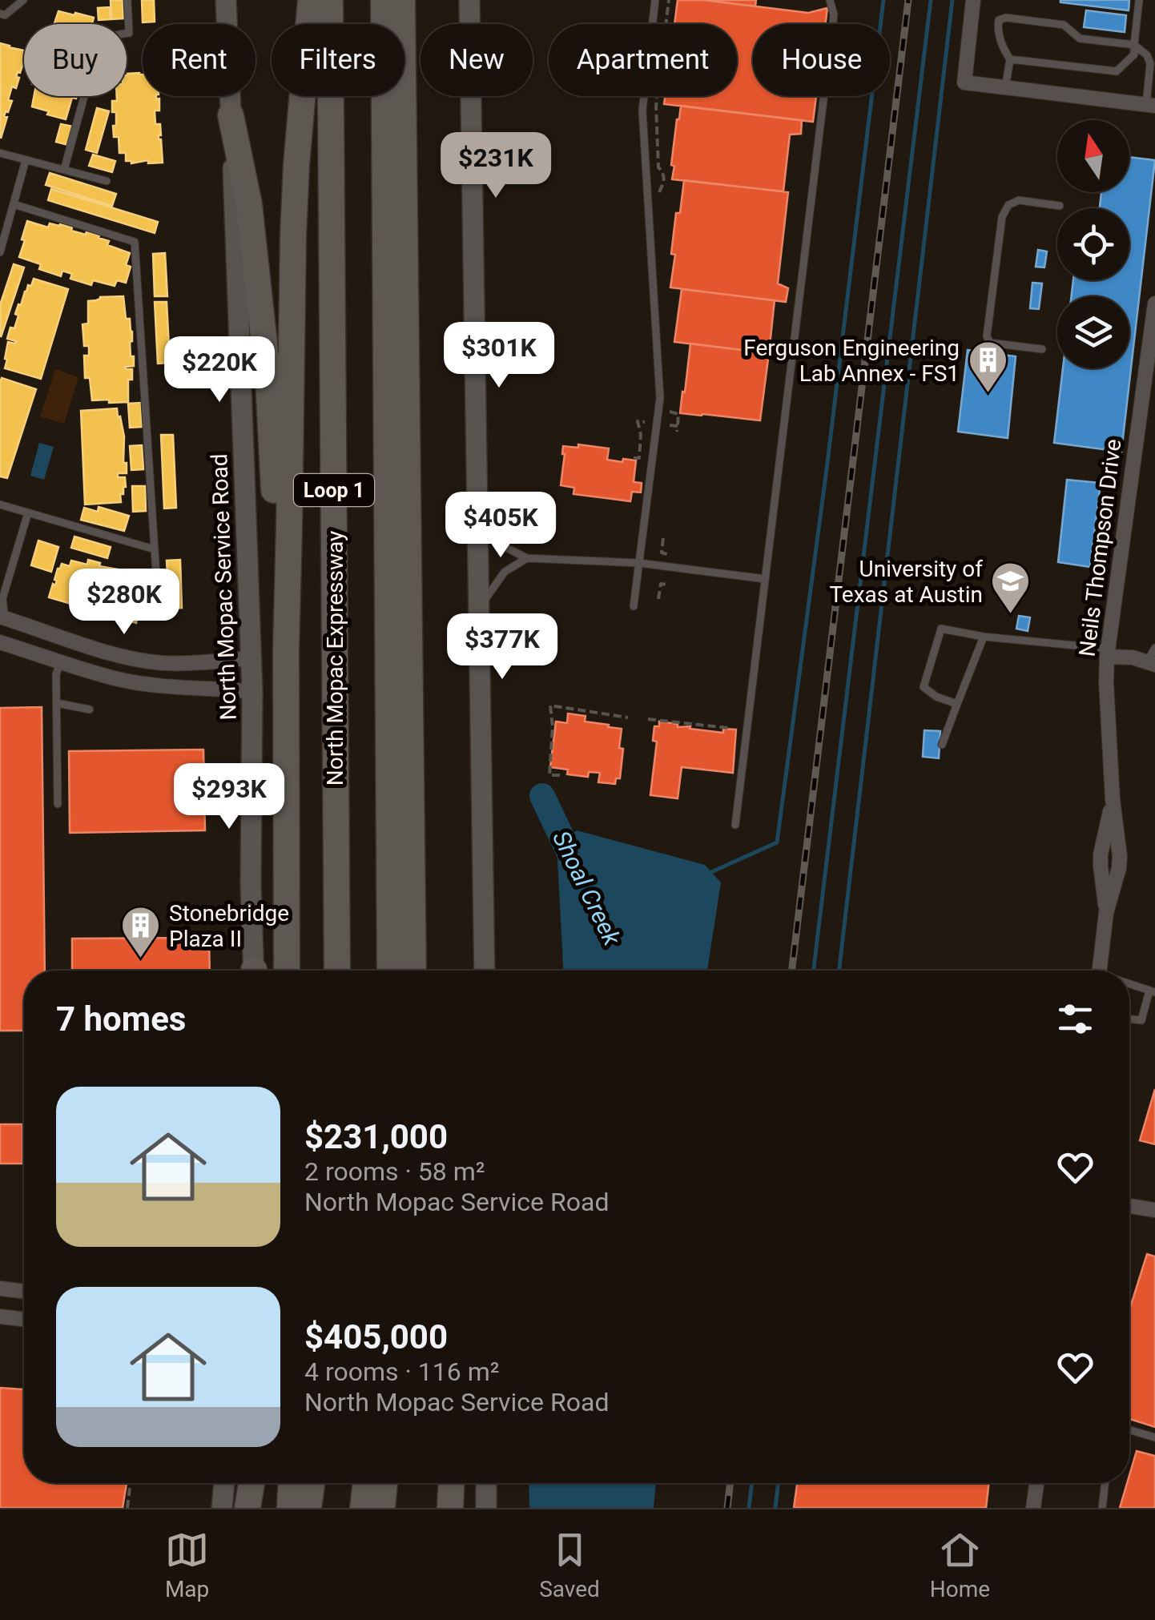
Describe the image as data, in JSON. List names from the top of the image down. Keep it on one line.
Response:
{"streets":{"highway":["Loop 1","North Mopac Expressway"],"main road":["North Mopac Service Road"],"street":["Neils Thompson Drive"]},"water":["Shoal Creek"],"places":{"building":["Ferguson Engineering Lab Annex - FS1","Stonebridge Plaza II"],"school or university":["University of Texas at Austin"]},"north":"top","page":{"chip":["Buy","Rent","Filters","New","Apartment","House"],"price":["$231K","$301K","$220K","$405K","$280K","$377K","$293K"],"heading":"7 homes","list":[{"name":"$231,000","note":"2 rooms · 58 m² · North Mopac Service Road"},{"name":"$405,000","note":"4 rooms · 116 m² · North Mopac Service Road"}],"tabs":["Map","Saved","Home"]}}
